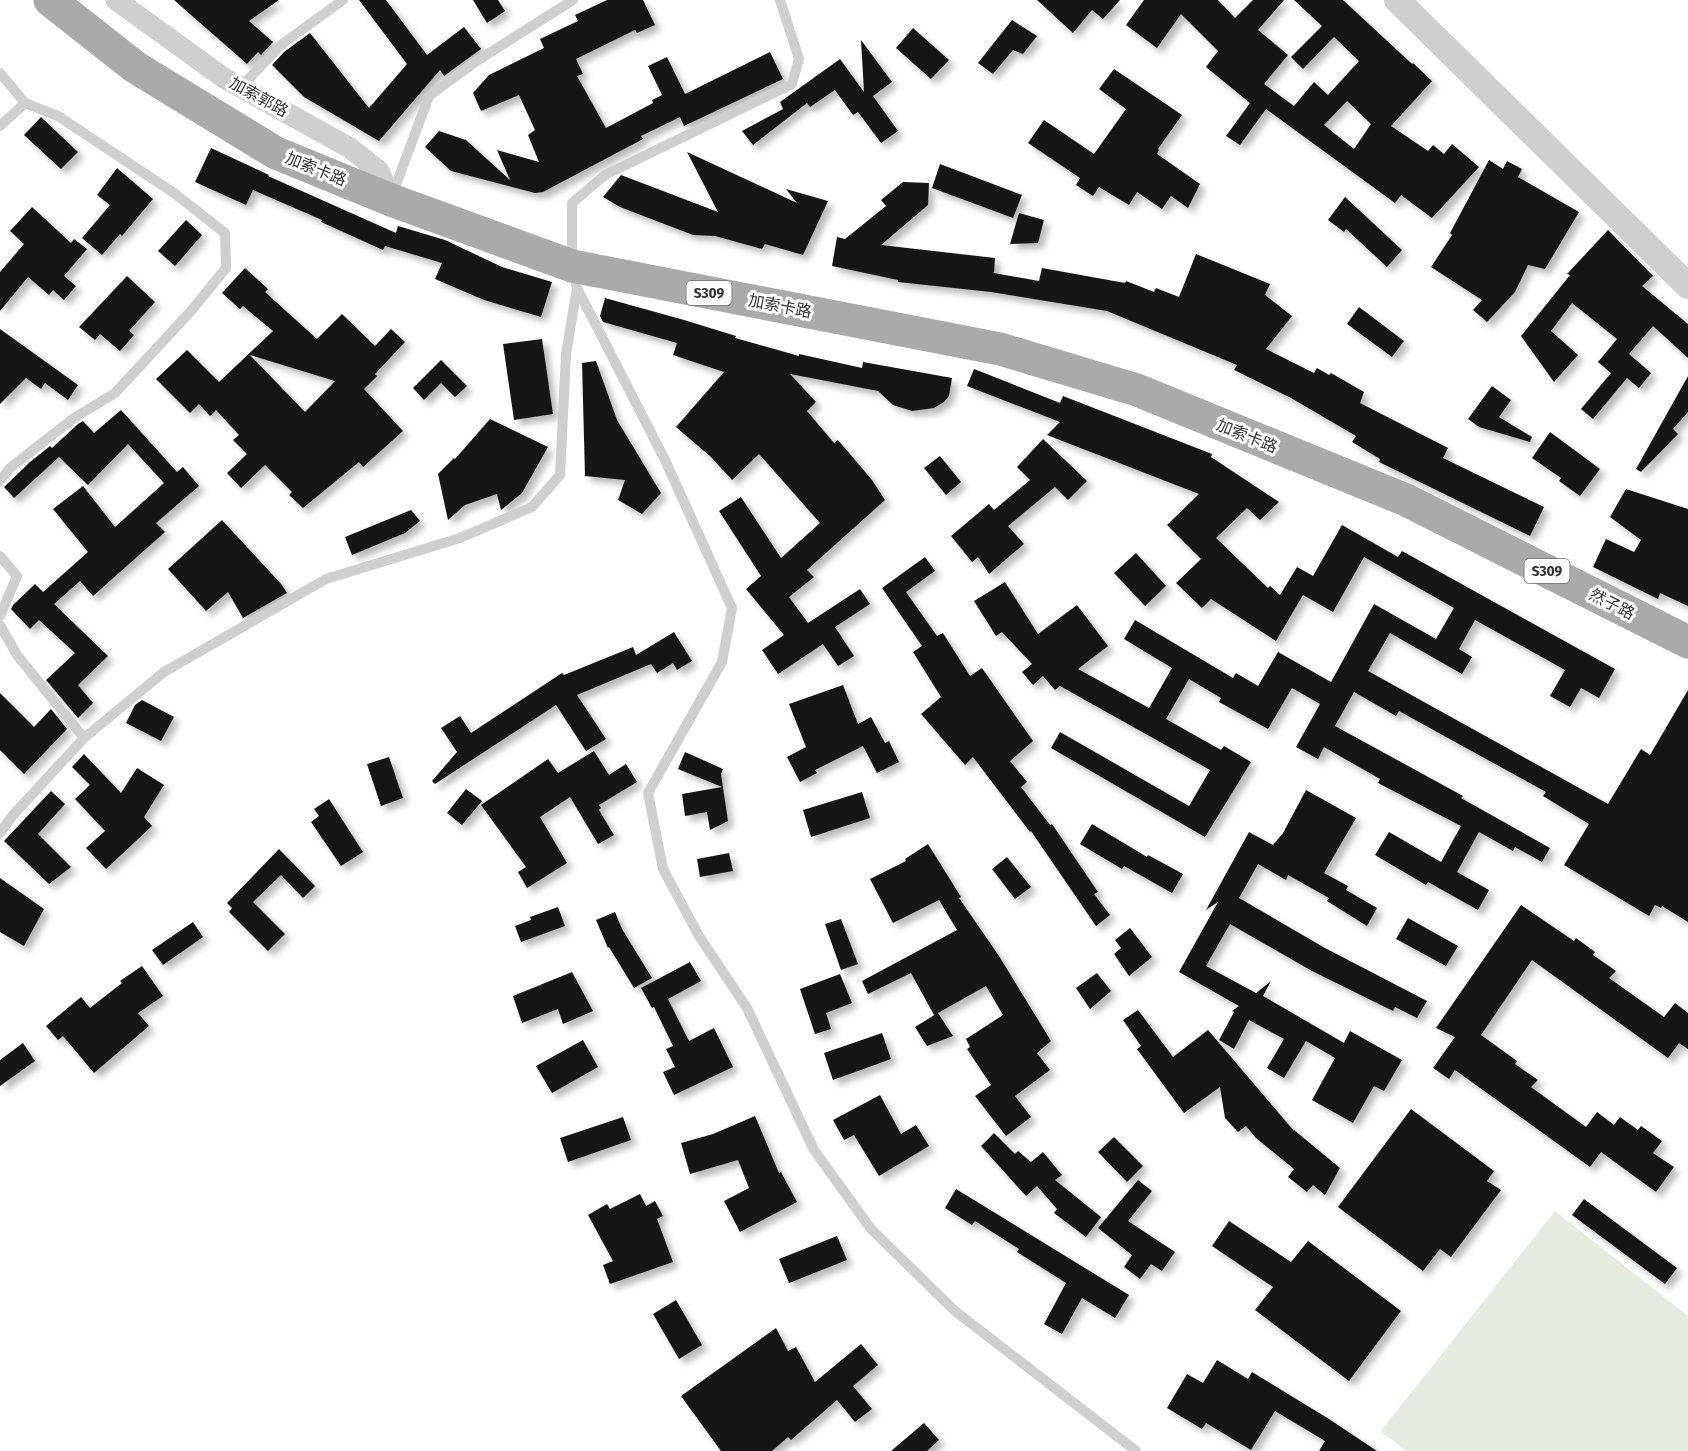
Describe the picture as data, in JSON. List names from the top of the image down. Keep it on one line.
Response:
{"streets":{"main road":["加索卡路","S309","然子路"],"street":["加索郭路"]},"crossings":[["加索郭路","加索卡路"],["加索卡路","然子路"]]}
